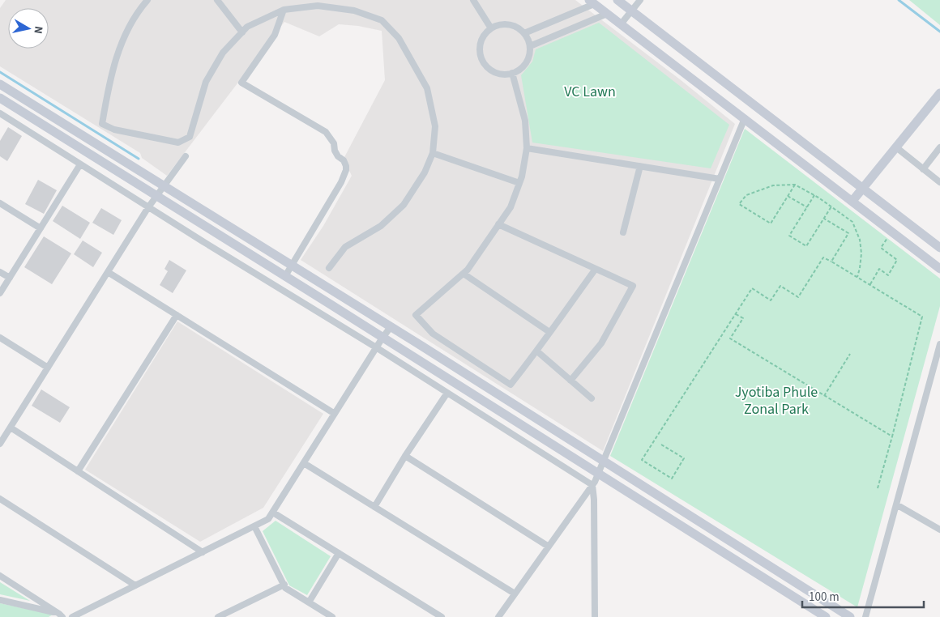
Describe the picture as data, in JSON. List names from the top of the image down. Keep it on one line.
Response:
{"parks":["VC Lawn","Jyotiba Phule Zonal Park"],"scale_bar":"100 m","north":"right"}
